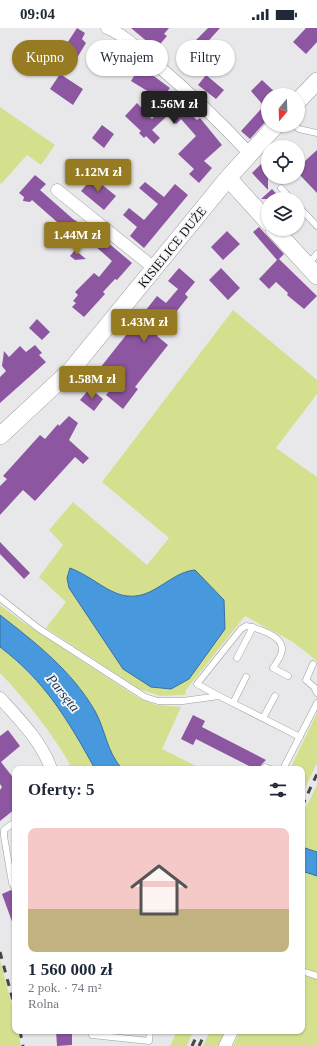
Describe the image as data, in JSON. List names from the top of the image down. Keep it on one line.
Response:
{"streets":{"street":["KISIELICE DUŻE"]},"water":["Parsęta"],"north":"bottom","page":{"status":"09:04","chip":["Kupno","Wynajem","Filtry"],"price":["1.56M zł","1.12M zł","1.44M zł","1.43M zł","1.58M zł"],"heading":"Oferty: 5","list":[{"name":"1 560 000 zł","note":"2 pok. · 74 m² · Rolna"}]}}
